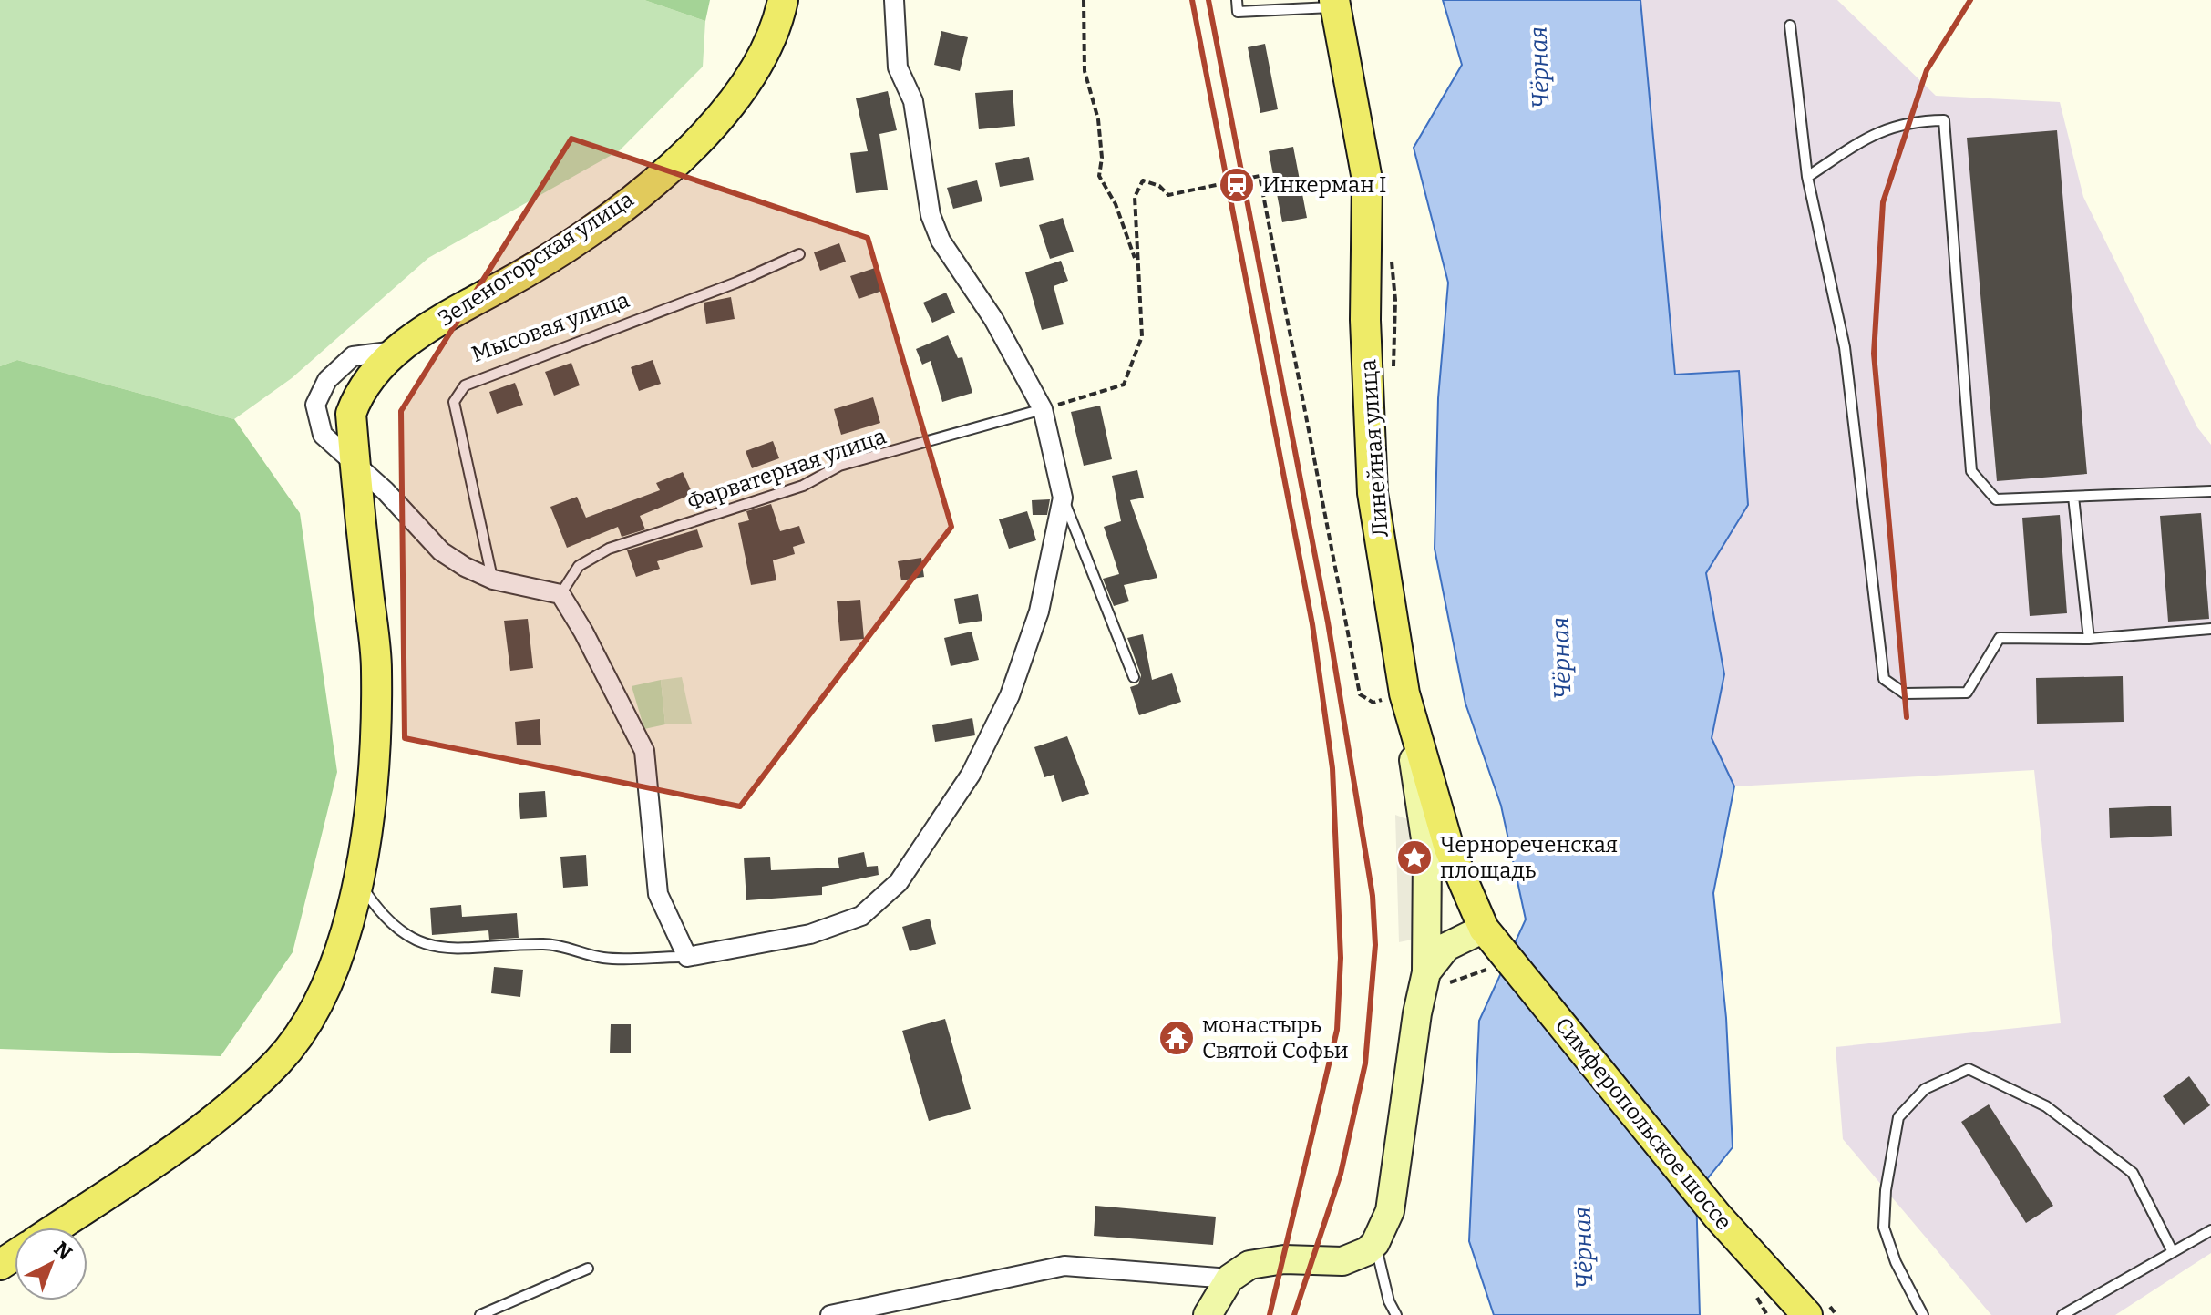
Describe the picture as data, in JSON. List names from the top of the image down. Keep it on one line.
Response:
{"streets":{"main road":["Зеленогорская улица","Линейная улица","Симферопольское шоссе"],"lane":["Мысовая улица","Фарватерная улица"]},"crossings":[["Линейная улица","Симферопольское шоссе"]],"water":["Чёрная"],"places":{"station":["Инкерман I"],"place":["Чернореченская площадь"],"temple":["монастырь Святой Софьи"]},"north":"top right"}
